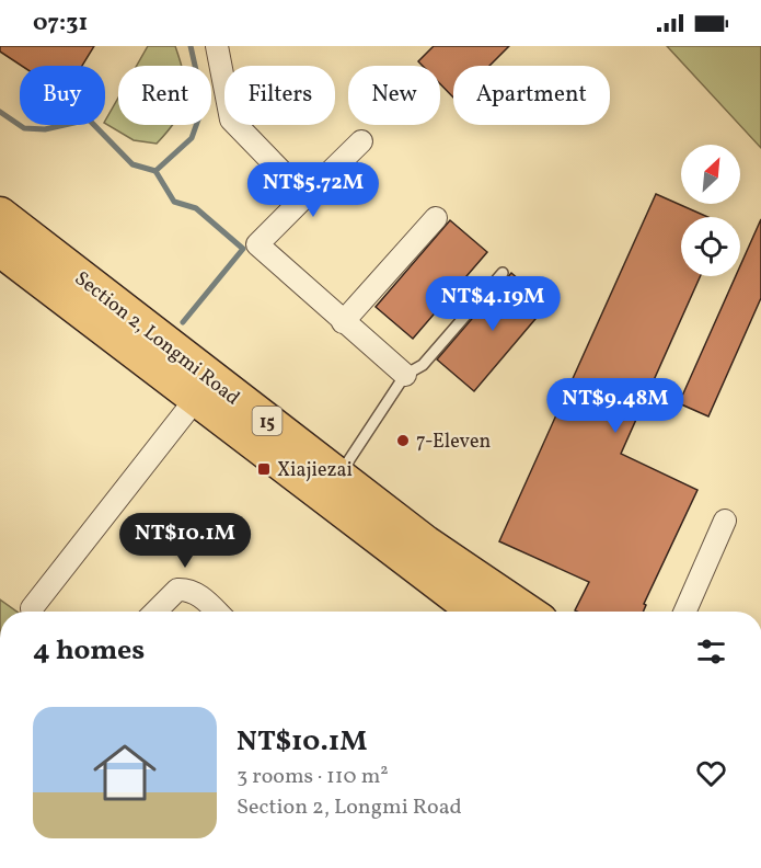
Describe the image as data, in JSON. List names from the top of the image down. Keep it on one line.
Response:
{"streets":{"main road":["Section 2, Longmi Road","15"]},"places":{"other":["7-Eleven"],"transit":["Xiajiezai"]},"north":"top right","page":{"status":"07:31","chip":["Buy","Rent","Filters","New","Apartment"],"price":["NT$5.72M","NT$4.19M","NT$9.48M","NT$10.1M"],"heading":"4 homes","list":[{"name":"NT$10.1M","note":"3 rooms · 110 m² · Section 2, Longmi Road"}]}}
